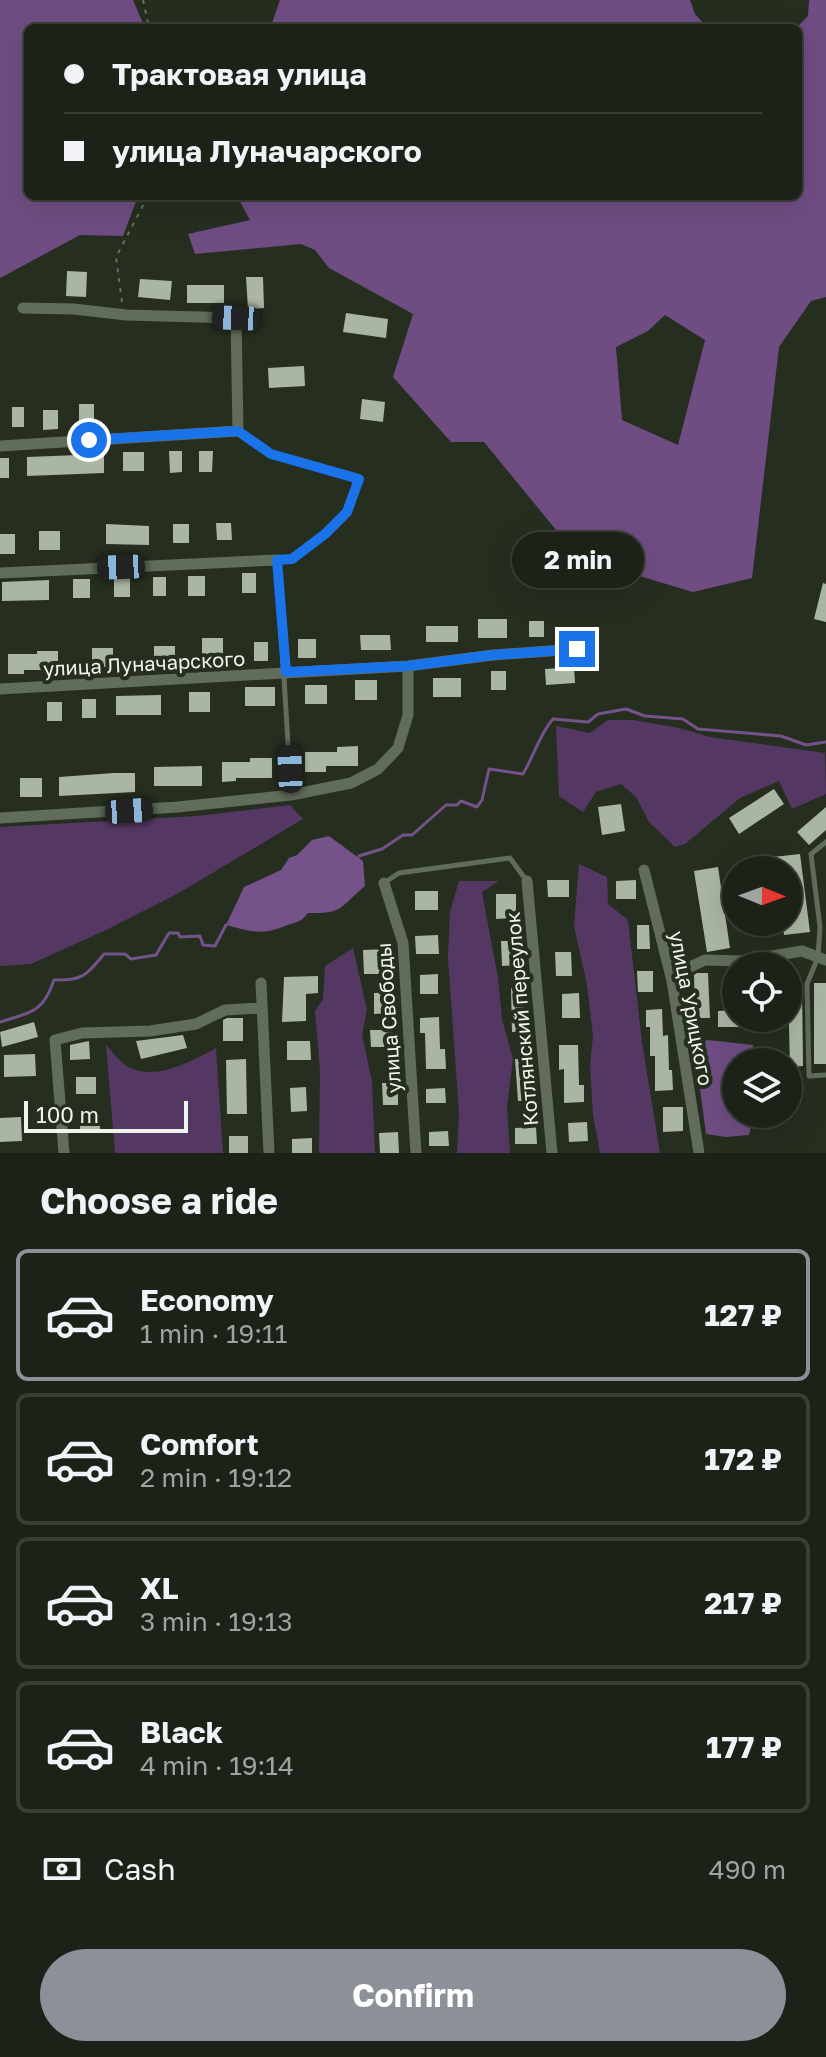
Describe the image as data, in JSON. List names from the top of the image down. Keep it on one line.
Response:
{"streets":{"street":["улица Луначарского","улица Урицкого","улица Свободы","Котлянский переулок"]},"scale_bar":"100 m","north":"right","page":{"banner":["Трактовая улица","улица Луначарского"],"bubble":"2 min","scale":"100 m","heading":"Choose a ride","list":[{"name":"Economy","note":"1 min · 19:11","value":"127 ₽"},{"name":"Comfort","note":"2 min · 19:12","value":"172 ₽"},{"name":"XL","note":"3 min · 19:13","value":"217 ₽"},{"name":"Black","note":"4 min · 19:14","value":"177 ₽"}],"pay":["Cash","490 m"],"buttons":"Confirm"}}
